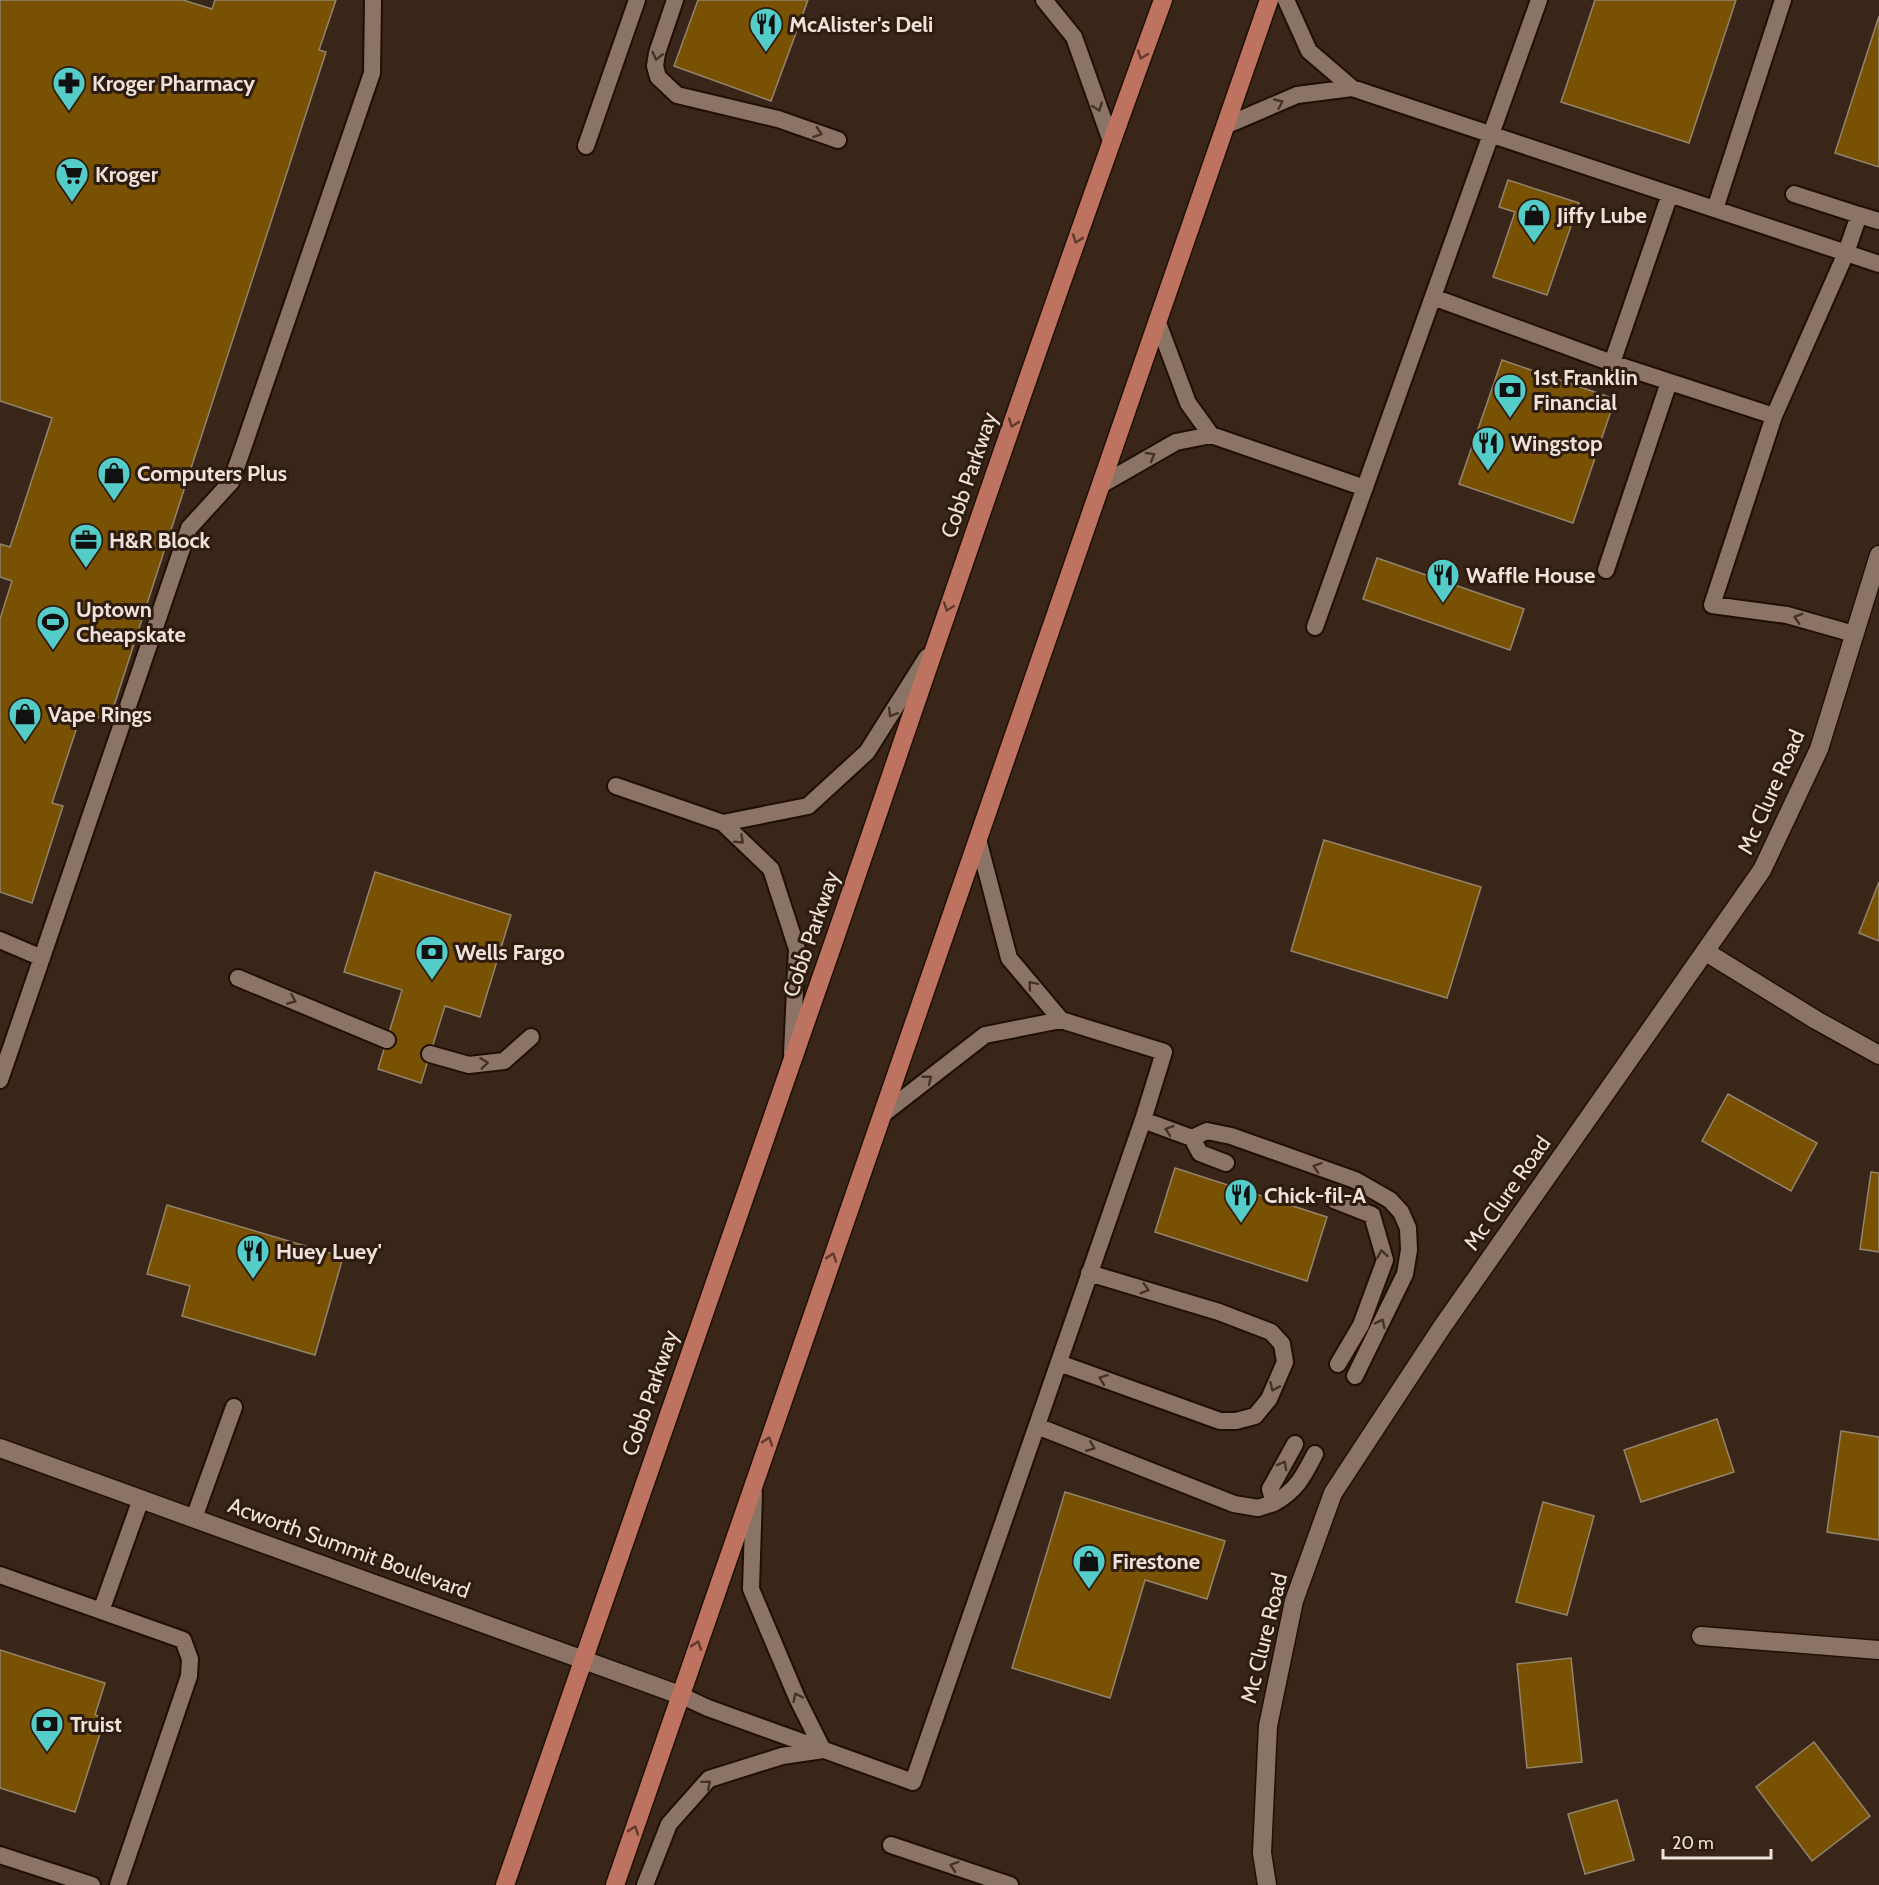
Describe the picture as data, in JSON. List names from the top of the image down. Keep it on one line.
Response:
{"streets":{"main road":["Cobb Parkway"],"street":["Mc Clure Road","Acworth Summit Boulevard"]},"crossings":[["Cobb Parkway","Acworth Summit Boulevard"]],"places":{"restaurant":["McAlister's Deli","Wingstop","Waffle House","Chick-fil-A","Huey Luey'"],"pharmacy":["Kroger Pharmacy"],"supermarket":["Kroger"],"shop":["Jiffy Lube","Computers Plus","Vape Rings","Firestone"],"bank":["1st Franklin Financial","Wells Fargo","Truist"],"office":["H&R Block"],"sports":["Uptown Cheapskate"]},"scale_bar":"20 m"}
